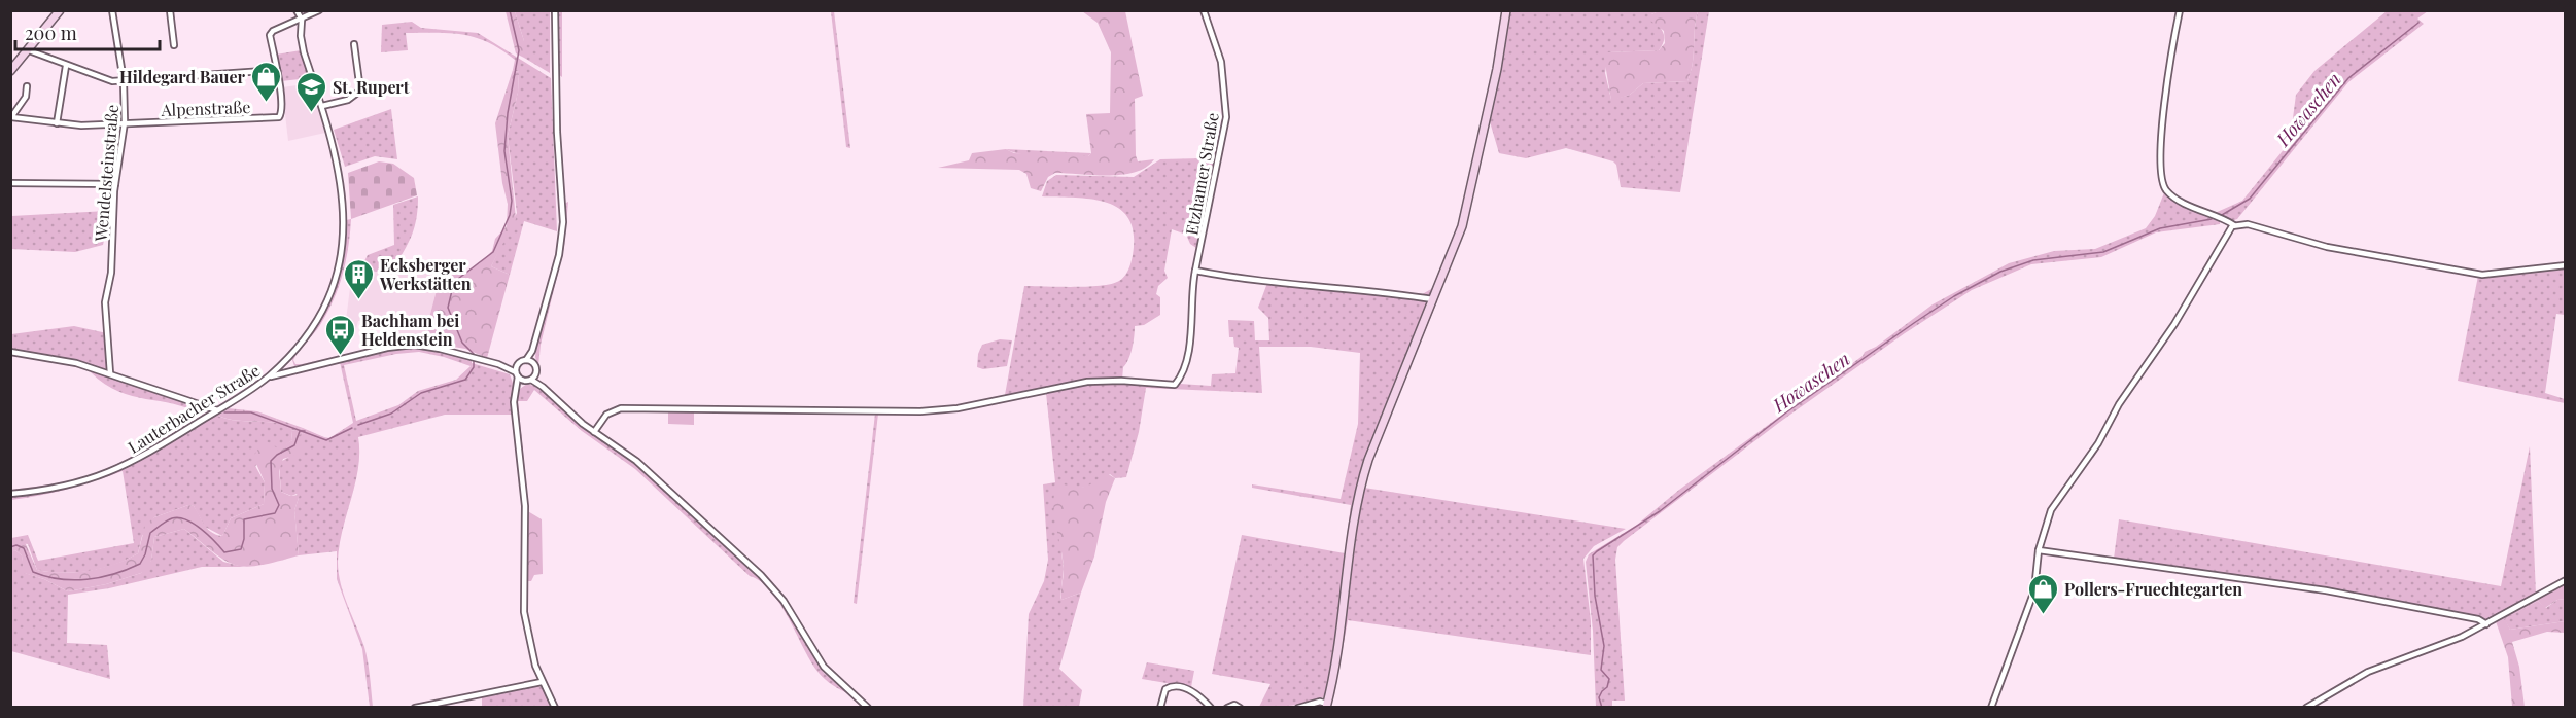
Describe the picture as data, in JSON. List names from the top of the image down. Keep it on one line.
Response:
{"streets":{"street":["Alpenstraße","Wendelsteinstraße","Etzhamer Straße","Lauterbacher Straße"]},"crossings":[["Alpenstraße","Wendelsteinstraße"],["Alpenstraße","Lauterbacher Straße"]],"water":["Howaschen"],"places":{"shop":["Hildegard Bauer","Pollers-Fruechtegarten"],"school or university":["St. Rupert"],"building":["Ecksberger Werkstätten"],"bus stop":["Bachham bei Heldenstein"]},"scale_bar":"200 m"}
